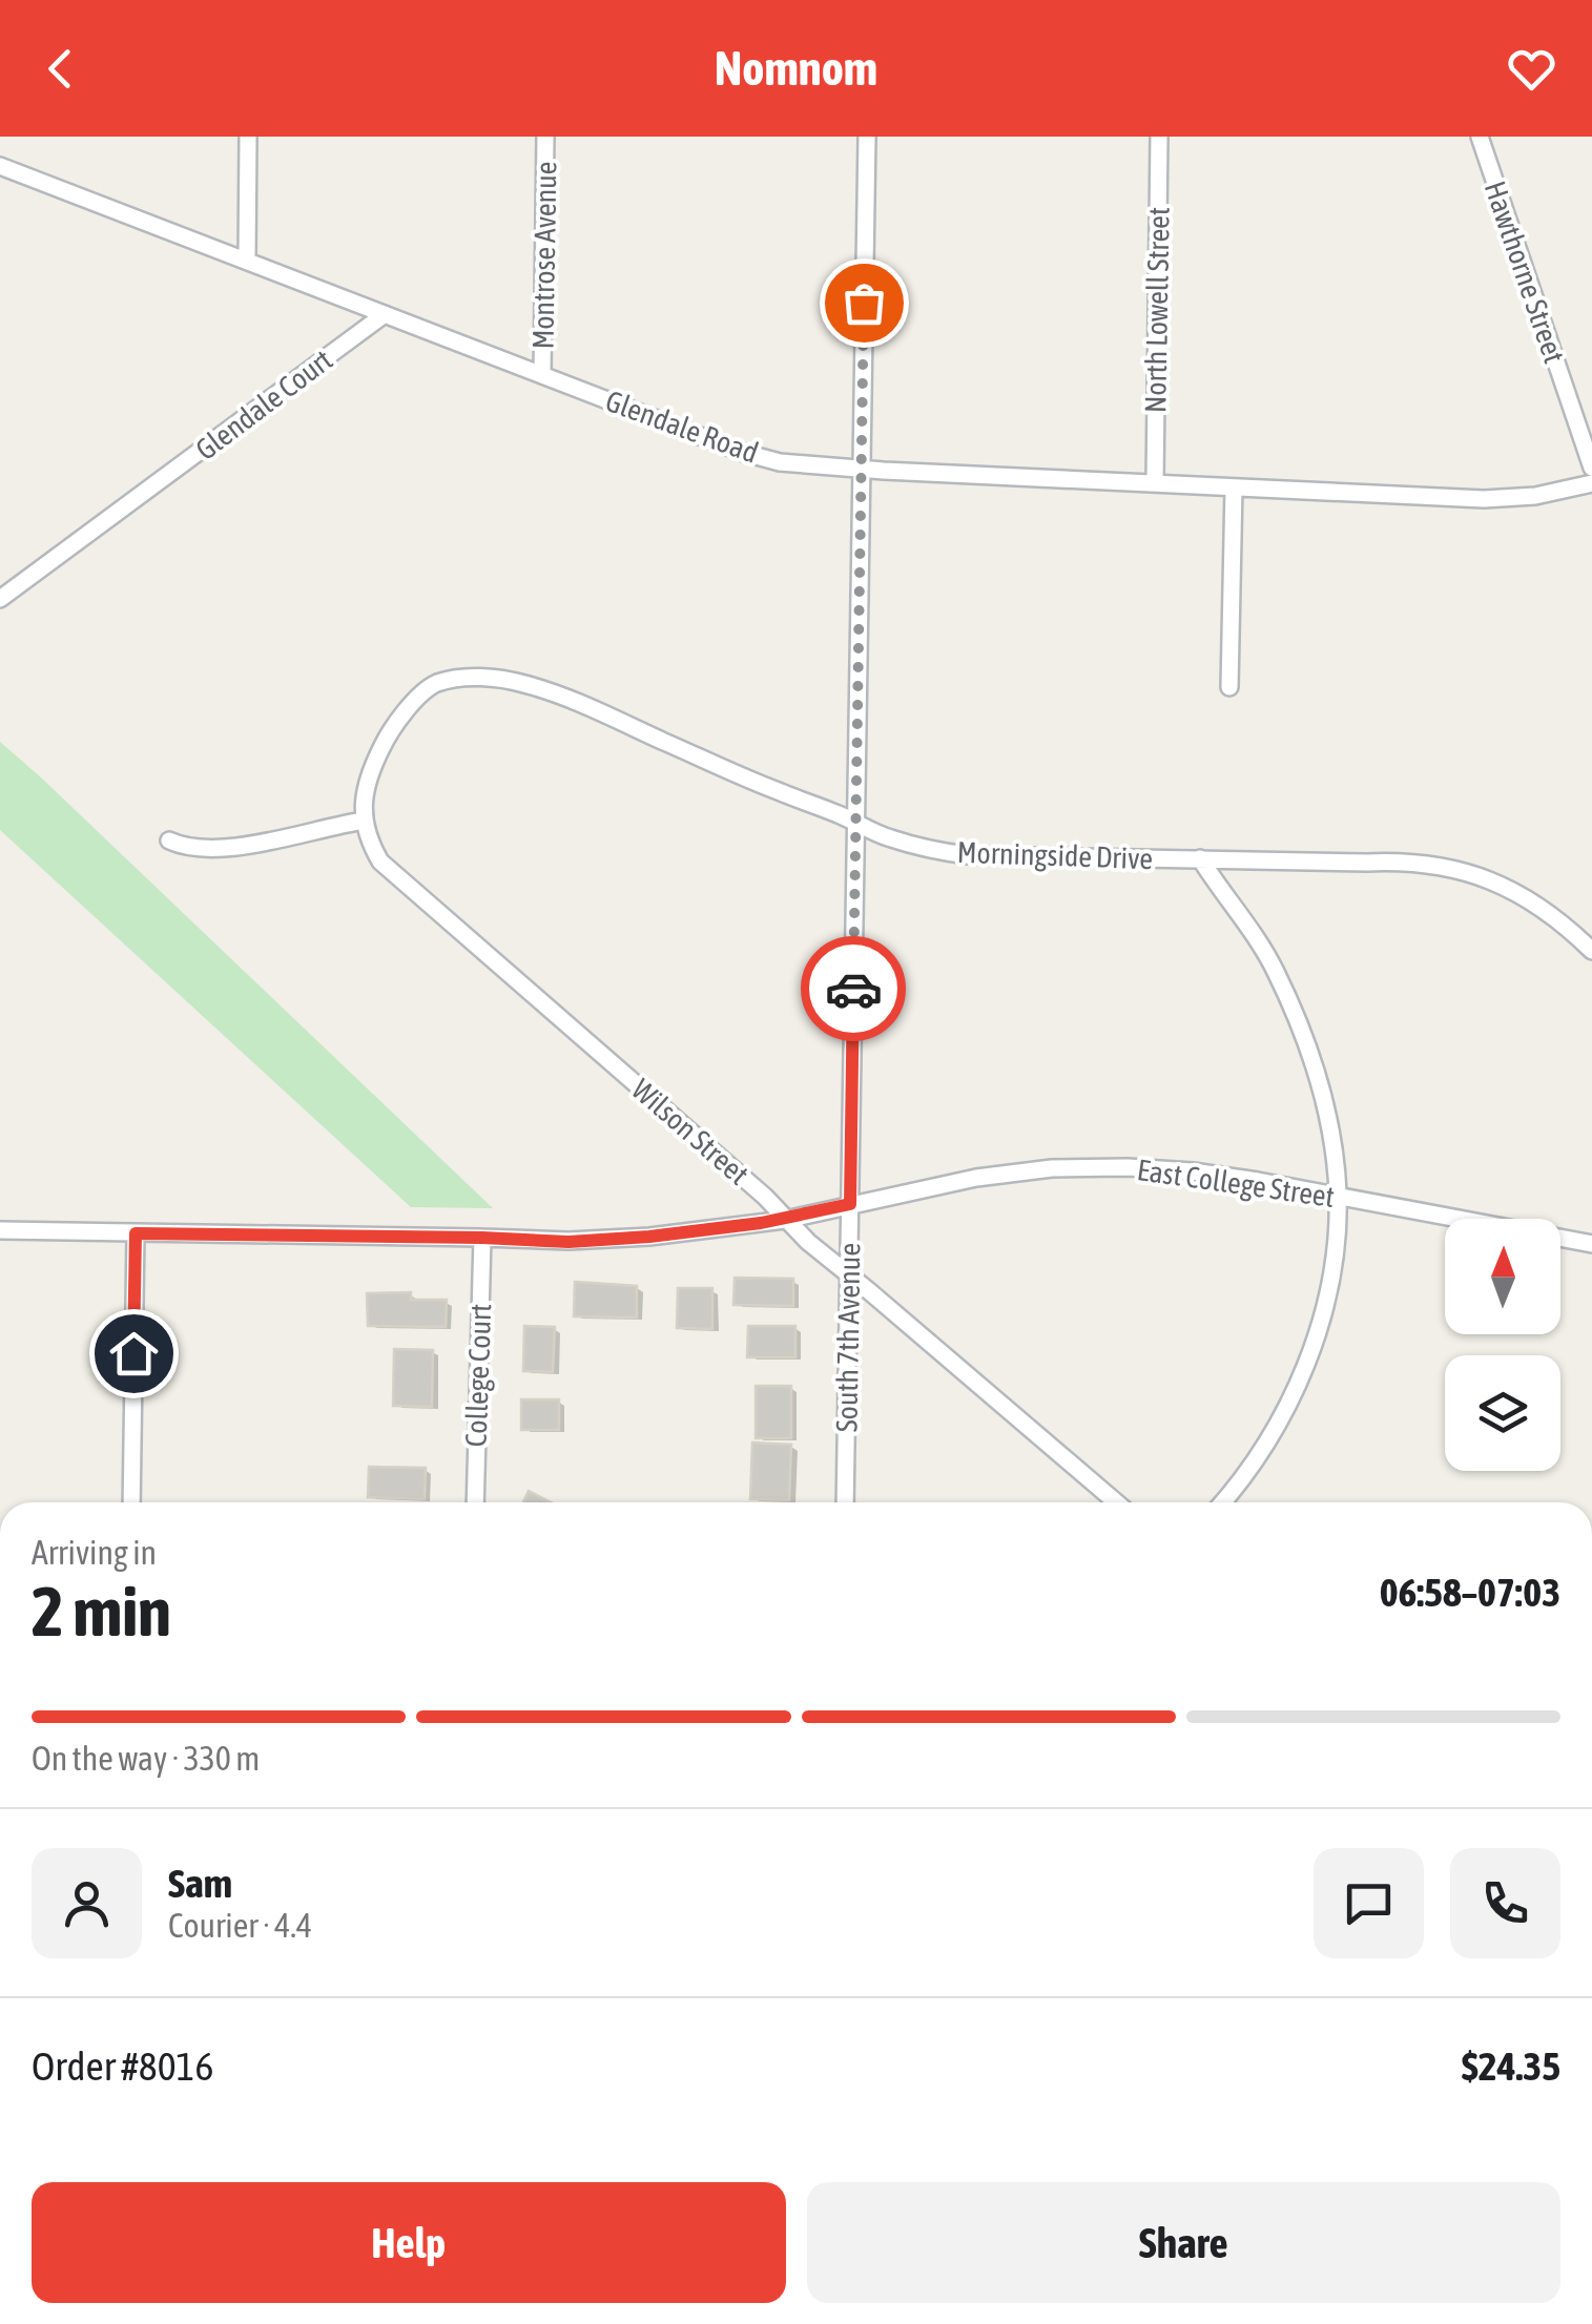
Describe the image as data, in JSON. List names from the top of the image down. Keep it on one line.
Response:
{"streets":{"street":["Montrose Avenue","Hawthorne Street","North Lowell Street","Glendale Court","Glendale Road","Morningside Drive","Wilson Street","East College Street","South 7th Avenue","College Court"]},"crossings":[["Montrose Avenue","Glendale Road"],["North Lowell Street","Glendale Road"],["Glendale Court","Glendale Road"],["Glendale Road","South 7th Avenue"],["Morningside Drive","Wilson Street"],["Morningside Drive","South 7th Avenue"],["Wilson Street","East College Street"],["Wilson Street","South 7th Avenue"],["East College Street","South 7th Avenue"],["East College Street","College Court"]],"north":"top","page":{"header":"Nomnom","heading":["2 min","Arriving in","06:58–07:03"],"panel":["Sam","Courier · 4.4","Order #8016","$24.35"],"bar":"On the way · 330 m","buttons":["Help","Share"]}}
